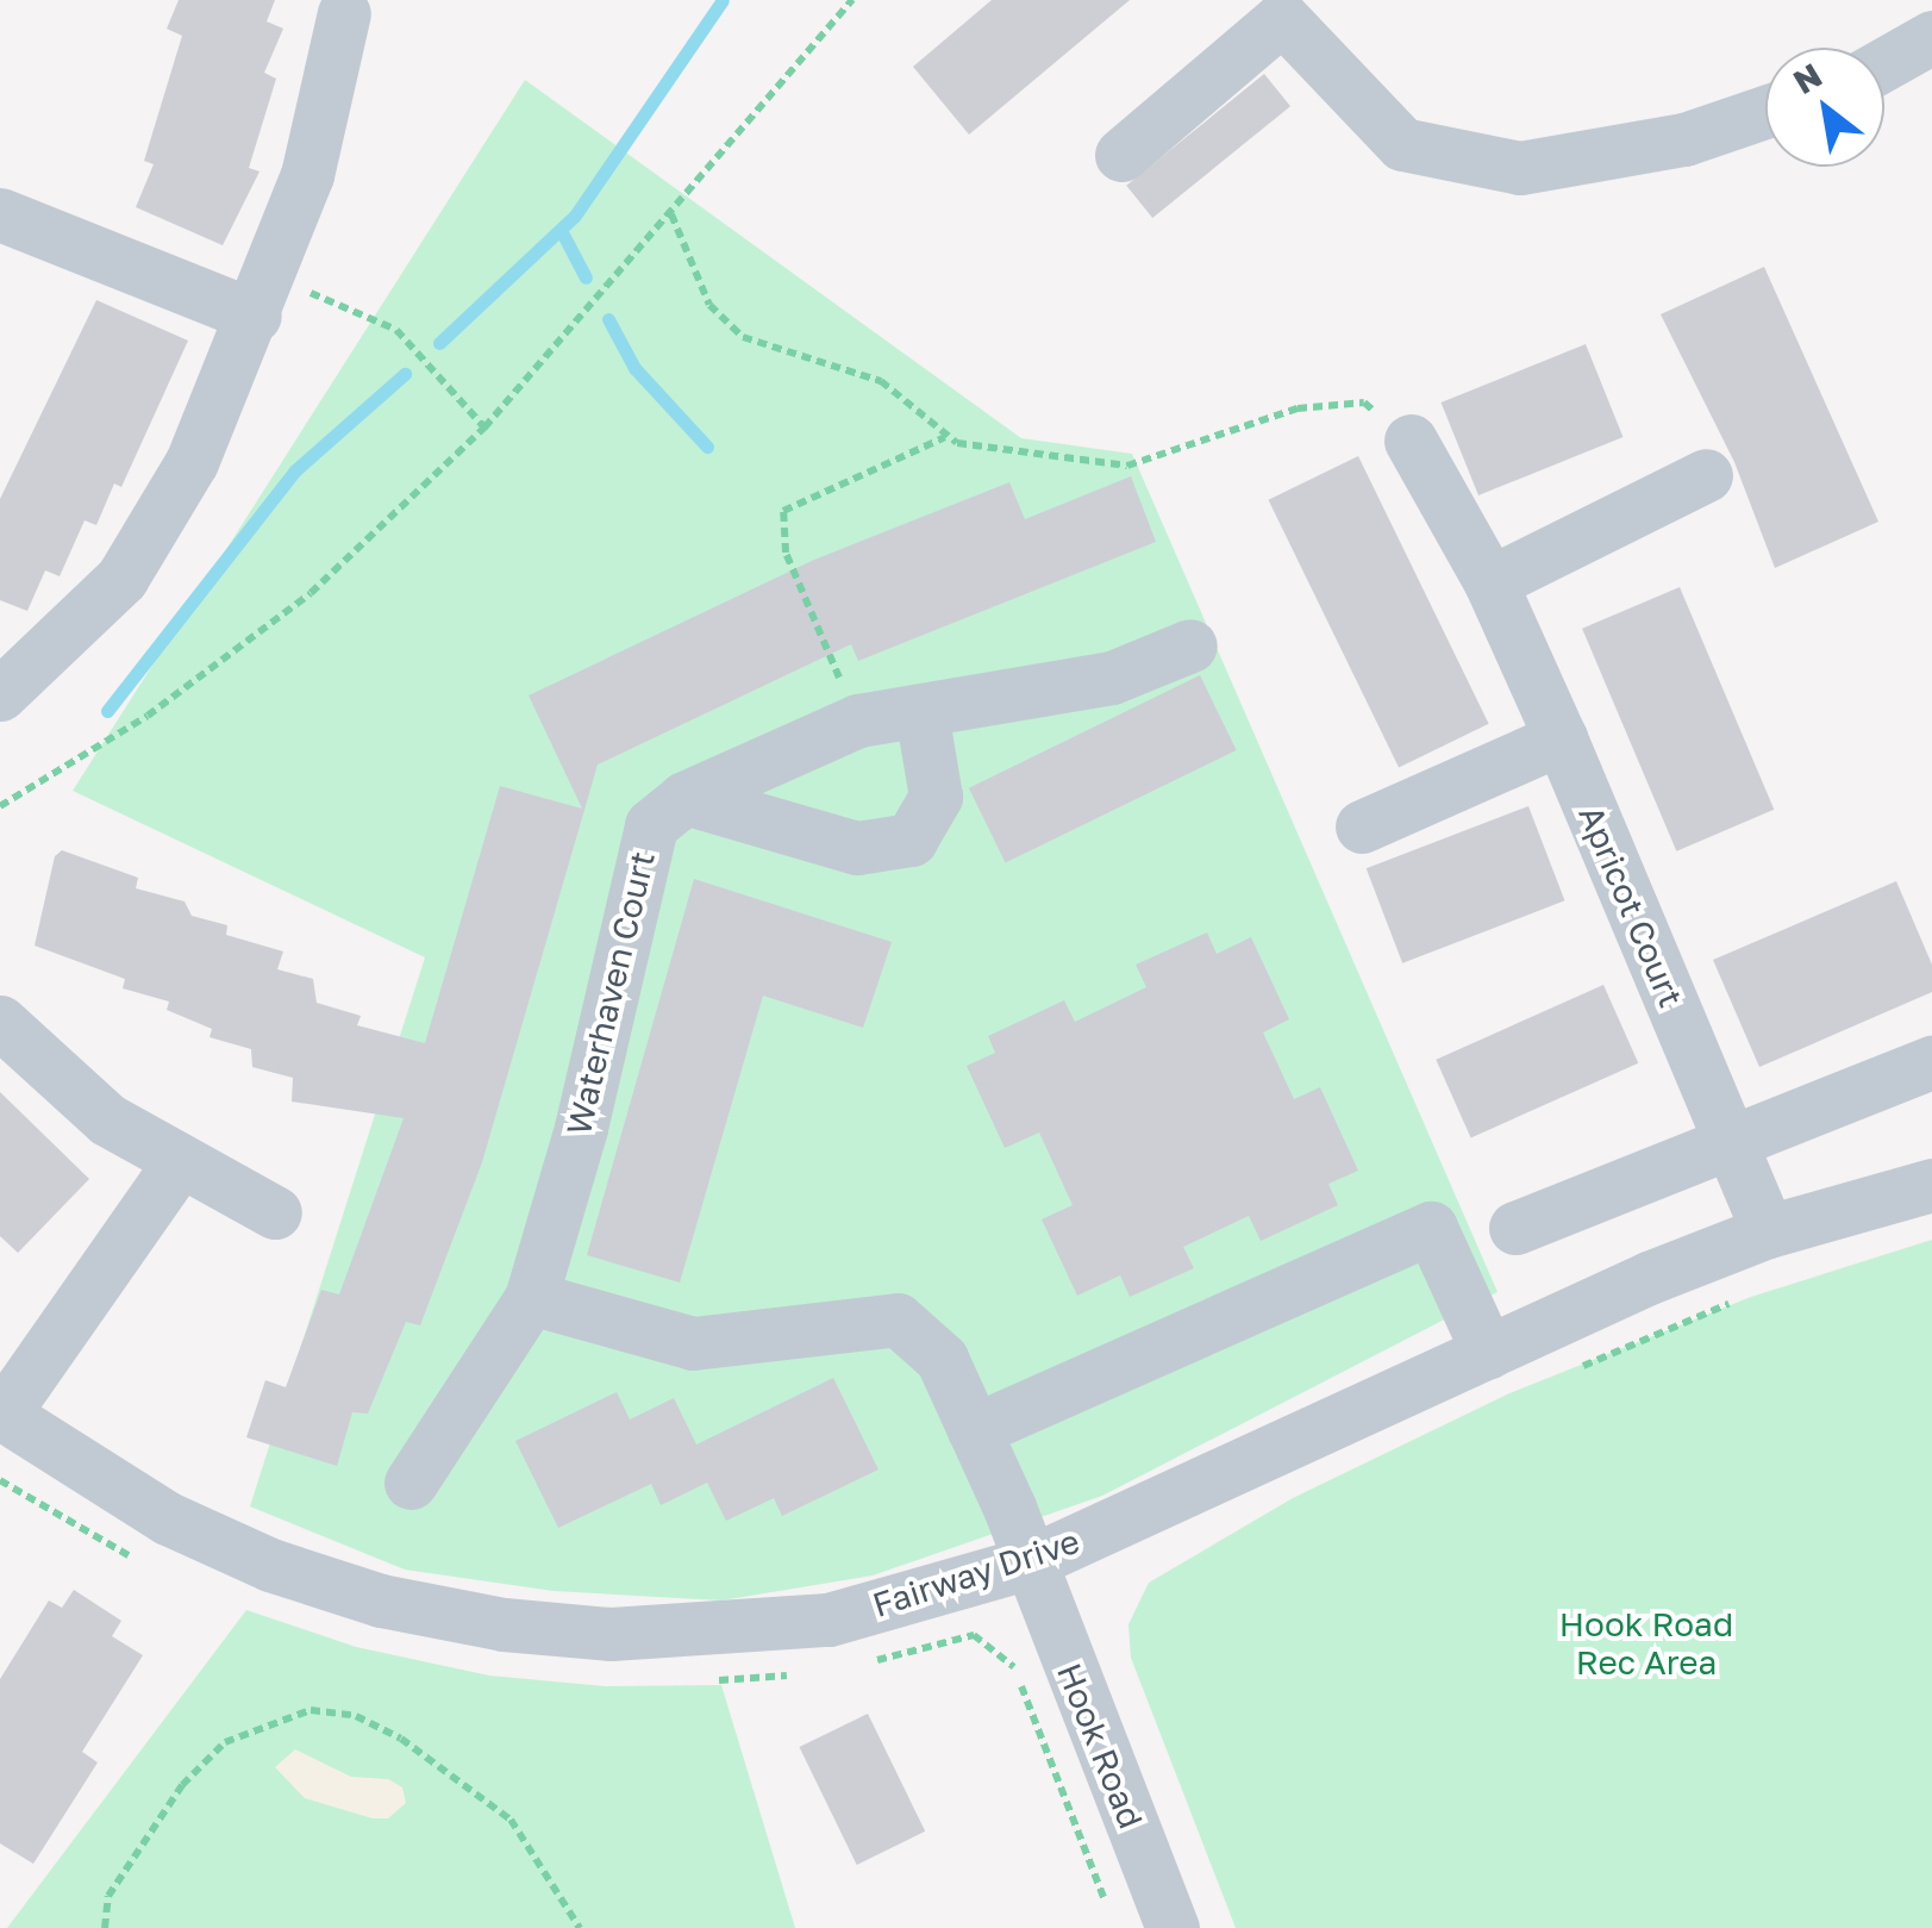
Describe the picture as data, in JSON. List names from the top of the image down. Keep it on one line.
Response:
{"streets":{"street":["Apricot Court","Waterhaven Court","Fairway Drive","Hook Road"]},"crossings":[["Apricot Court","Fairway Drive"],["Waterhaven Court","Hook Road"],["Fairway Drive","Hook Road"]],"parks":["Hook Road Rec Area"],"north":"top left"}
